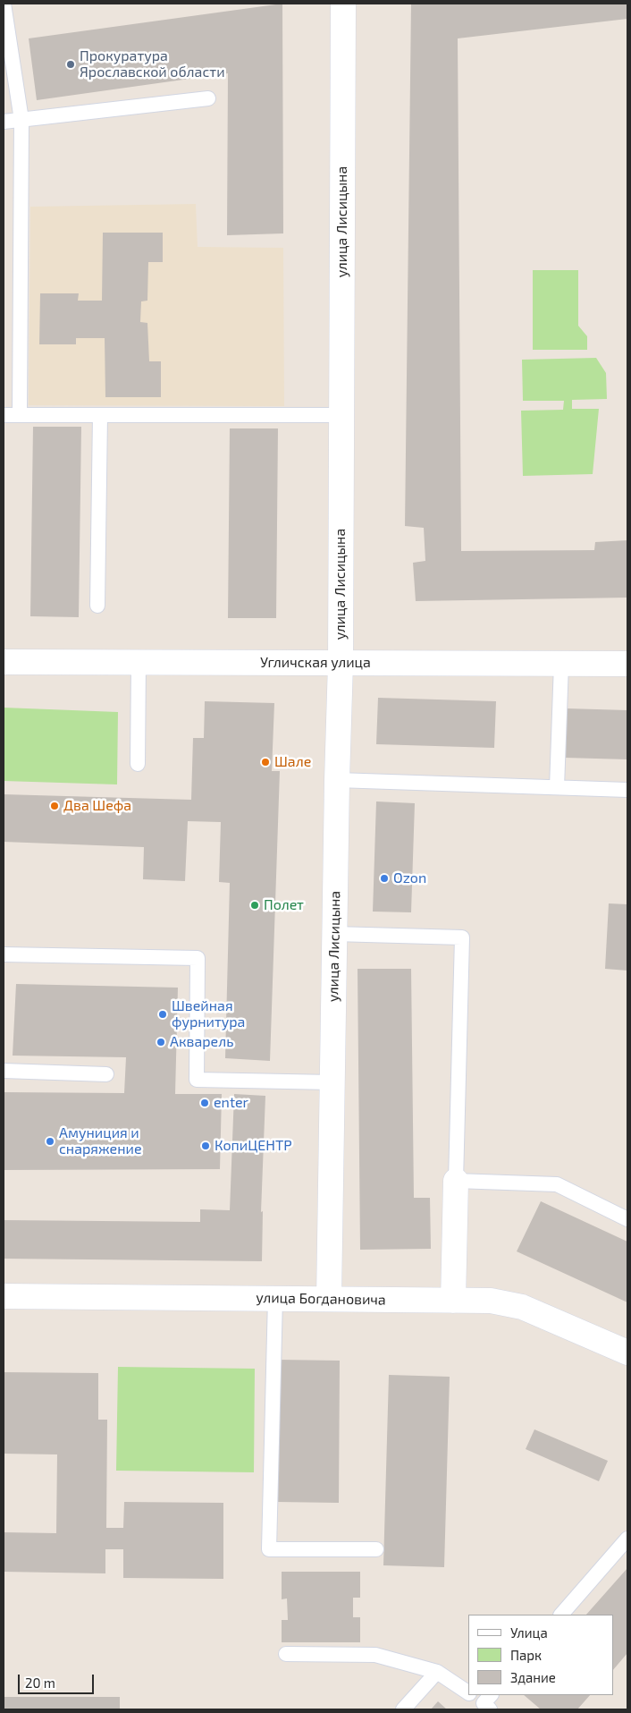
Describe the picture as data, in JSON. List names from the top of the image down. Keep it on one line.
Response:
{"streets":{"street":["улица Лисицына","Угличская улица","улица Богдановича"]},"crossings":[["улица Лисицына","Угличская улица"],["улица Лисицына","улица Богдановича"]],"places":["Прокуратура Ярославской области","Шале","Два Шефа","Ozon","Полет","Швейная фурнитура","Акварель","enter","Амуниция и снаряжение","КопиЦЕНТР"],"legend":["Улица","Парк","Здание"],"scale_bar":"20 m"}
